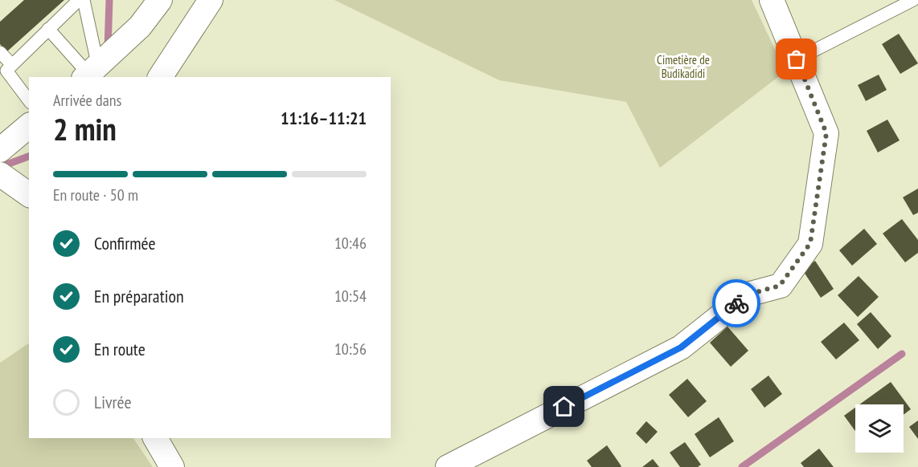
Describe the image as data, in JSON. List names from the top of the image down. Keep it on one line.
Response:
{"parks":["Cimetière de Budikadidi"],"page":{"heading":["2 min","Arrivée dans","11:16–11:21"],"bar":"En route · 50 m","list":[["Confirmée","10:46"],["En préparation","10:54"],["En route","10:56"],"Livrée"]}}
